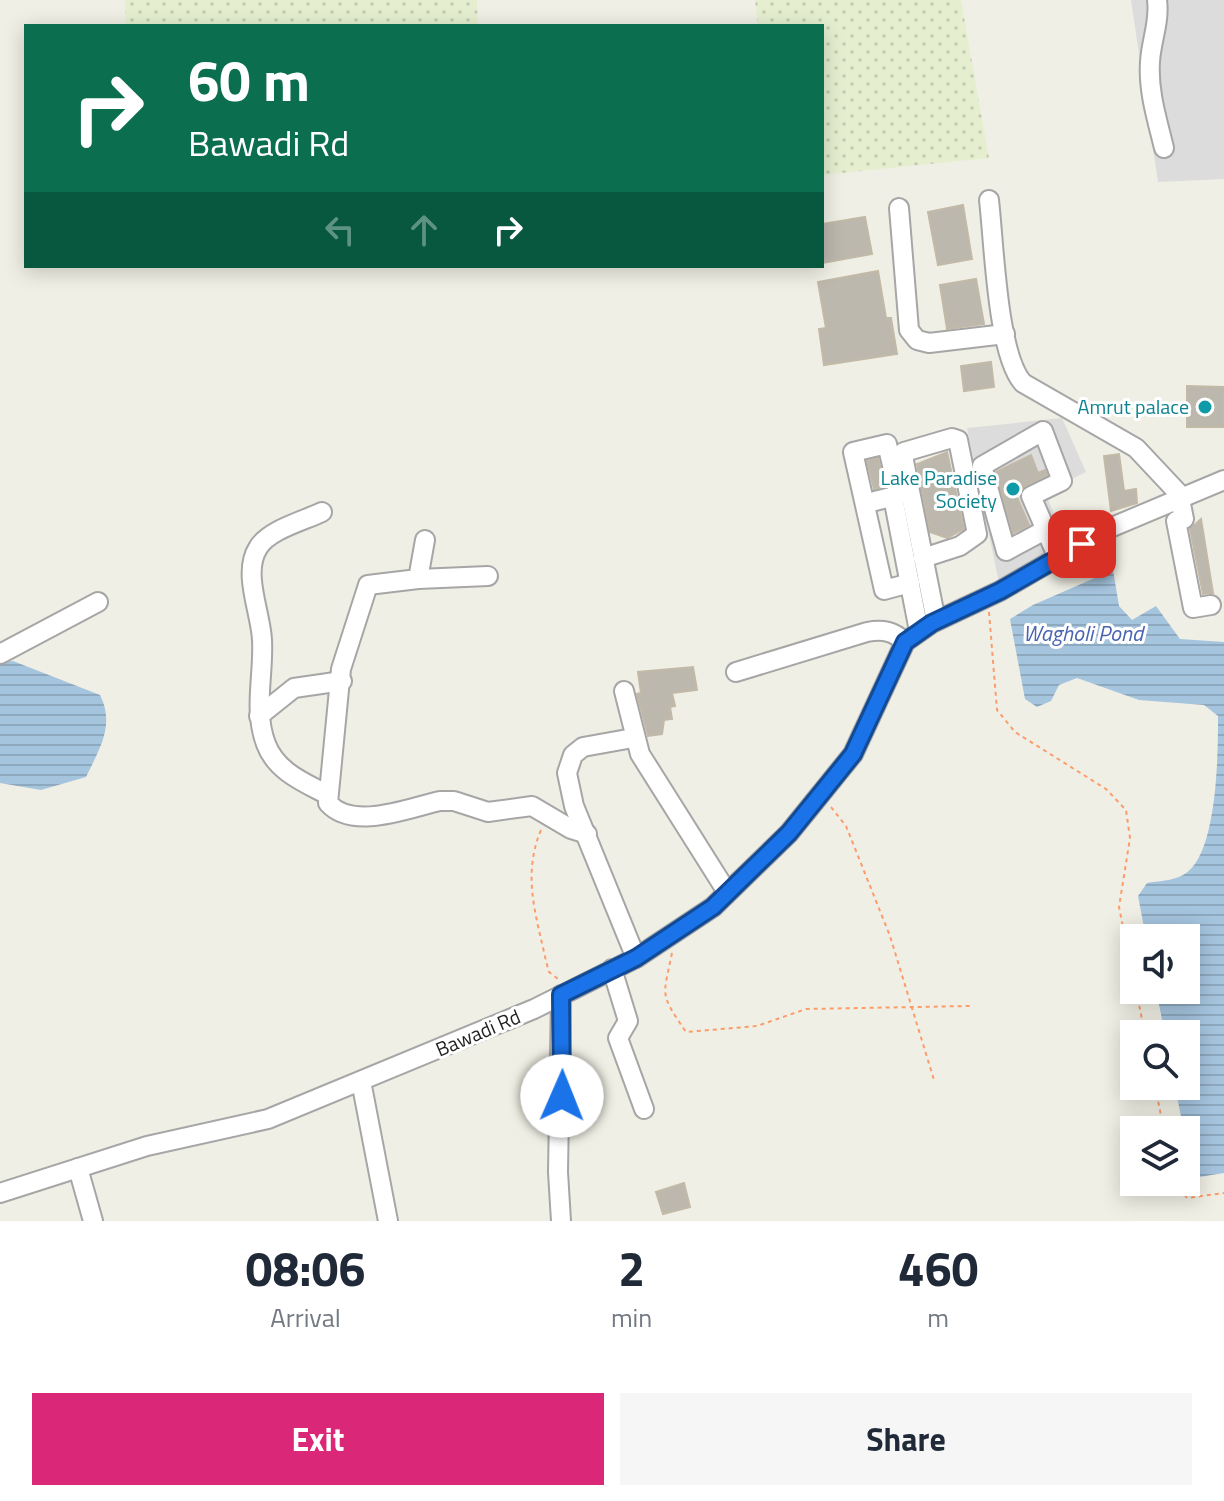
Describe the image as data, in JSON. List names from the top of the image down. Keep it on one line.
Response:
{"streets":{"street":["Bawadi Rd"]},"water":["Wagholi Pond"],"places":["Amrut palace","Lake Paradise Society"],"page":{"turn":["60 m","Bawadi Rd"],"eta":["08:06","Arrival","2","min","460","m"],"buttons":["Exit","Share"]}}
